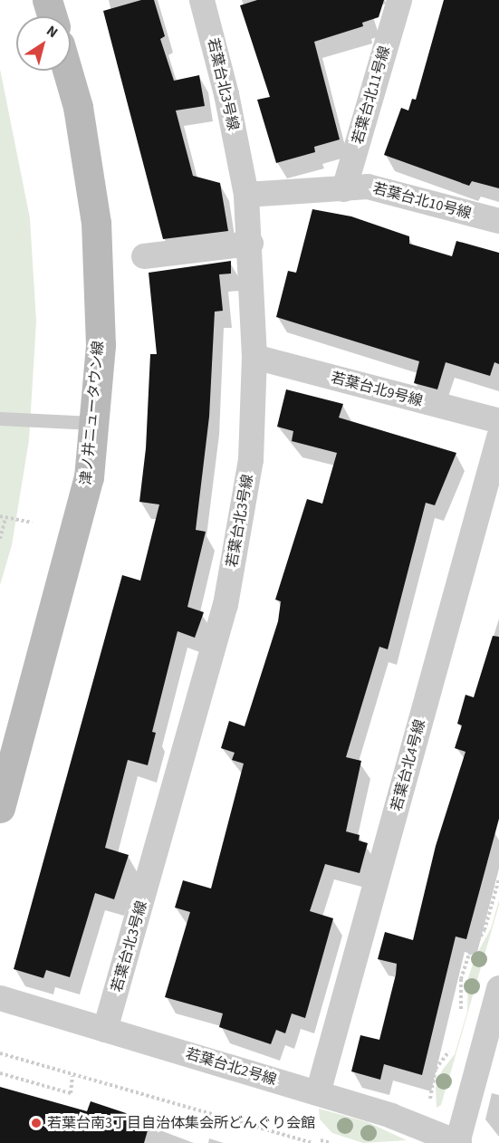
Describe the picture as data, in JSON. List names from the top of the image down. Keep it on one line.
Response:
{"streets":{"street":["若葉台北3号線","若葉台北11号線","若葉台北10号線","若葉台北9号線","津ノ井ニュータウン線","若葉台北4号線","若葉台北2号線"]},"crossings":[["若葉台北3号線","若葉台北10号線"],["若葉台北3号線","若葉台北9号線"],["若葉台北3号線","若葉台北2号線"],["若葉台北11号線","若葉台北10号線"],["若葉台北4号線","若葉台北2号線"]],"places":["若葉台南3丁目自治体集会所どんぐり会館"],"north":"top right"}
